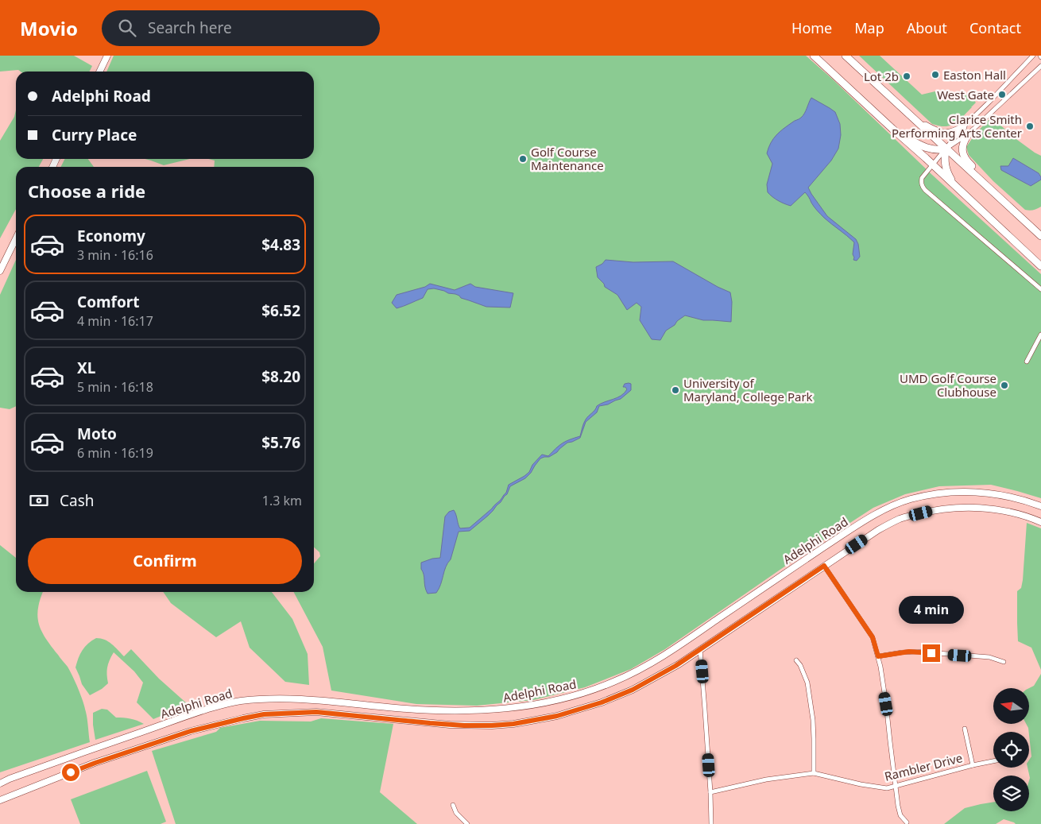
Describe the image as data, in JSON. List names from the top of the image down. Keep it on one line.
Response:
{"streets":{"main road":["Adelphi Road"],"street":["Rambler Drive"]},"places":["Easton Hall","Lot 2b","West Gate","Clarice Smith Performing Arts Center","Golf Course Maintenance","UMD Golf Course Clubhouse","University of Maryland, College Park"],"north":"left","page":{"header":"Movio","search":"Search here","nav":["Home","Map","About","Contact"],"banner":["Adelphi Road","Curry Place"],"heading":"Choose a ride","list":[{"name":"Economy","note":"3 min · 16:16","value":"$4.83"},{"name":"Comfort","note":"4 min · 16:17","value":"$6.52"},{"name":"XL","note":"5 min · 16:18","value":"$8.20"},{"name":"Moto","note":"6 min · 16:19","value":"$5.76"}],"pay":["Cash","1.3 km"],"buttons":"Confirm","bubble":"4 min"}}
